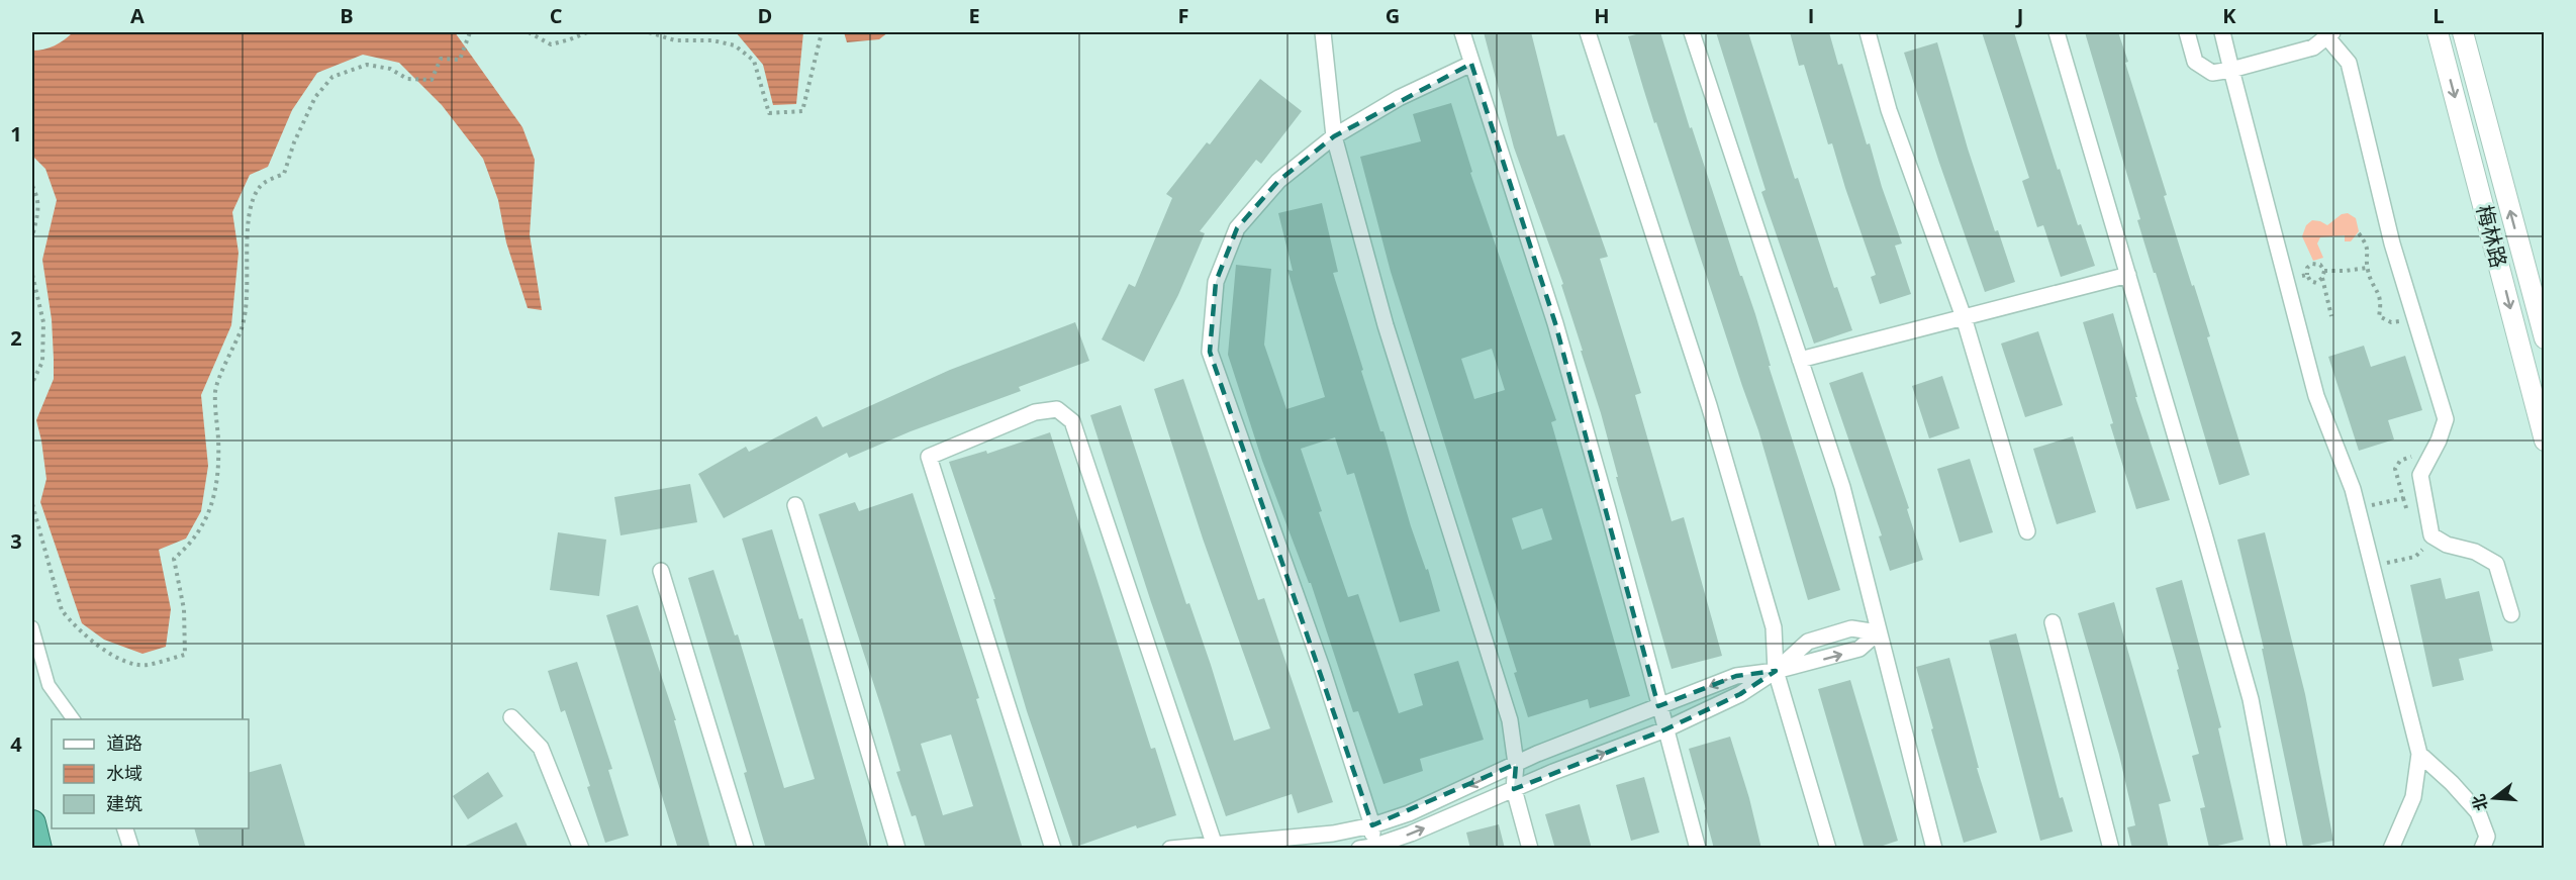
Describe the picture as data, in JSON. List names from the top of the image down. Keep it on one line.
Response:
{"streets":{"street":["梅林路"]},"legend":["道路","水域","建筑"],"north":"left","grid":{"columns":["A","B","C","D","E","F","G","H","I","J","K","L"],"rows":["1","2","3","4"]}}
